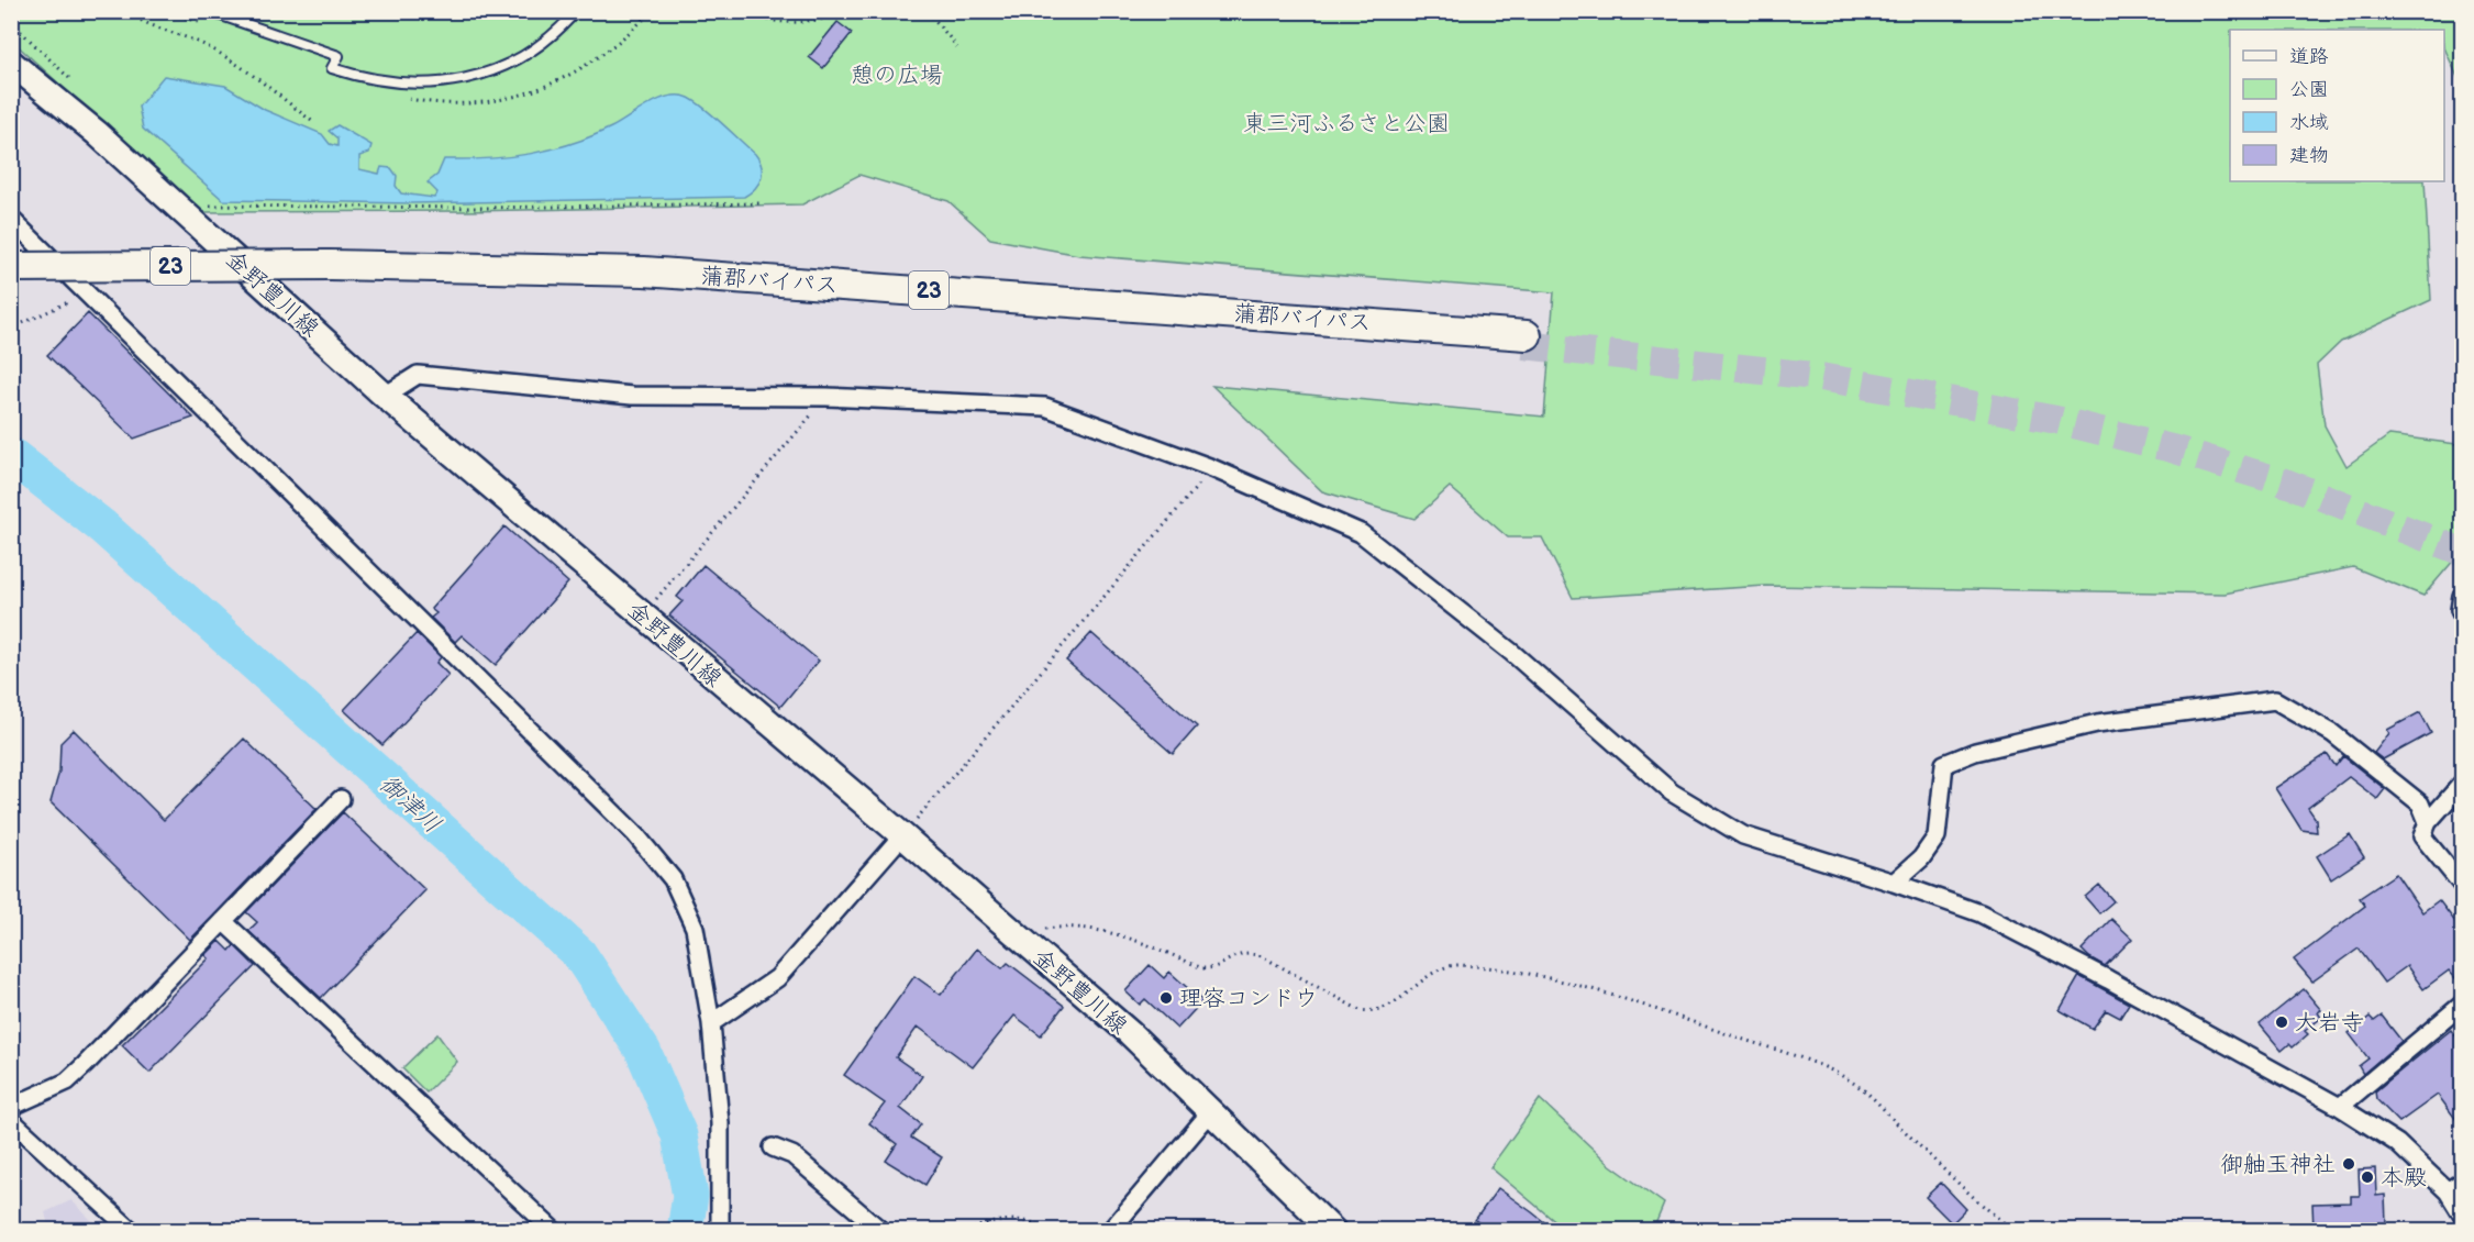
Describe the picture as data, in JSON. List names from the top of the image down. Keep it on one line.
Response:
{"streets":{"highway":["23","蒲郡バイパス"],"main road":["金野豊川線"]},"water":["御津川"],"parks":["憩の広場","東三河ふるさと公園"],"places":["理容コンドウ","大岩寺","御舳玉神社","本殿"],"legend":["道路","公園","水域","建物"]}
